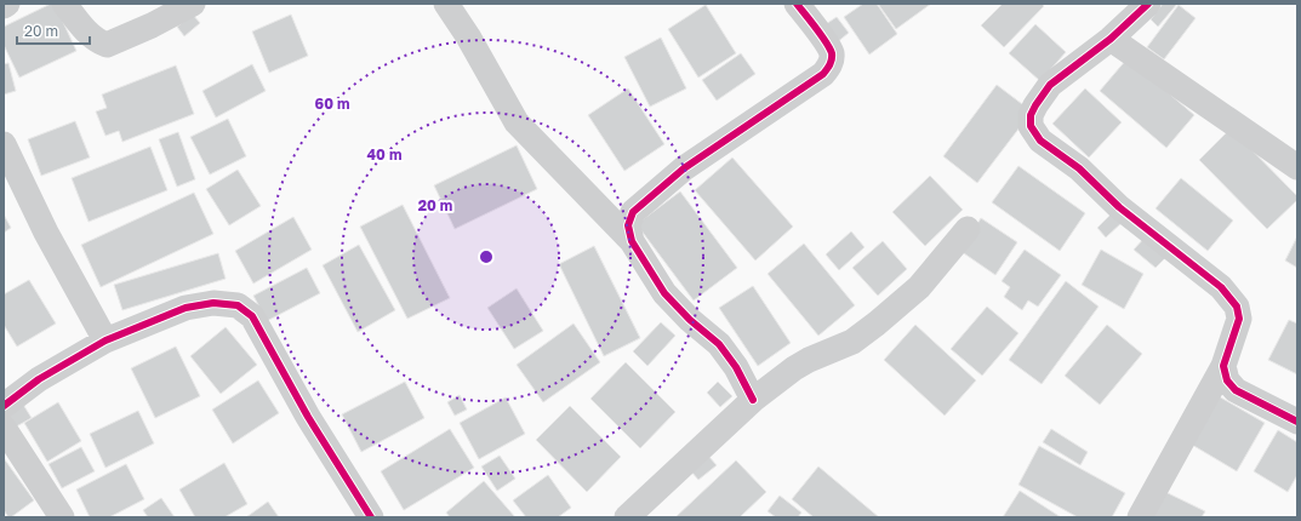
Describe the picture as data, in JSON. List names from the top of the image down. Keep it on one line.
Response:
{"scale_bar":"20 m","rings":["60 m","40 m","20 m"]}
